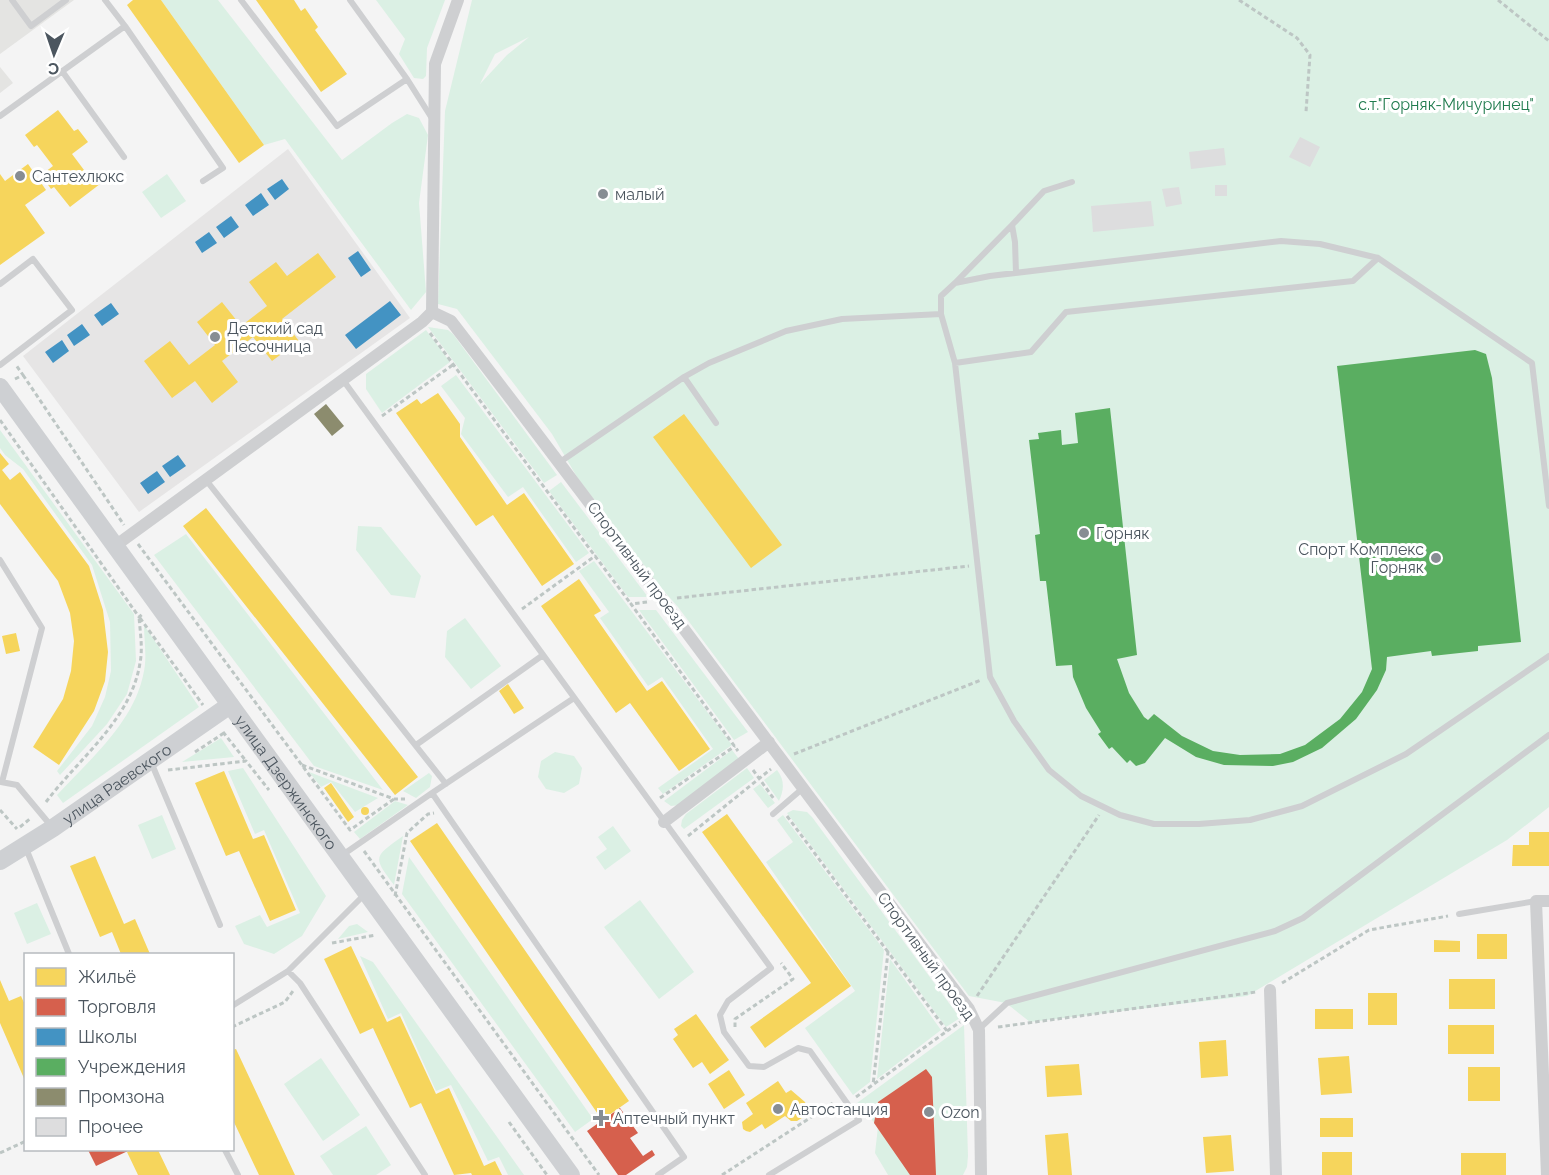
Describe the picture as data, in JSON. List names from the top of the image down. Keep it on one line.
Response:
{"streets":{"main road":["улица Дзержинского","улица Раевского"],"street":["Спортивный проезд"]},"crossings":[["улица Дзержинского","улица Раевского"]],"parks":["с.т.\"Горняк-Мичуринец\""],"places":{"other":["Сантехлюкс","малый","Детский сад Песочница","Горняк","Спорт Комплекс Горняк","Автостанция","Ozon"],"health":["Аптечный пункт"]},"legend":["Жильё","Торговля","Школы","Учреждения","Промзона","Прочее"],"north":"bottom"}
